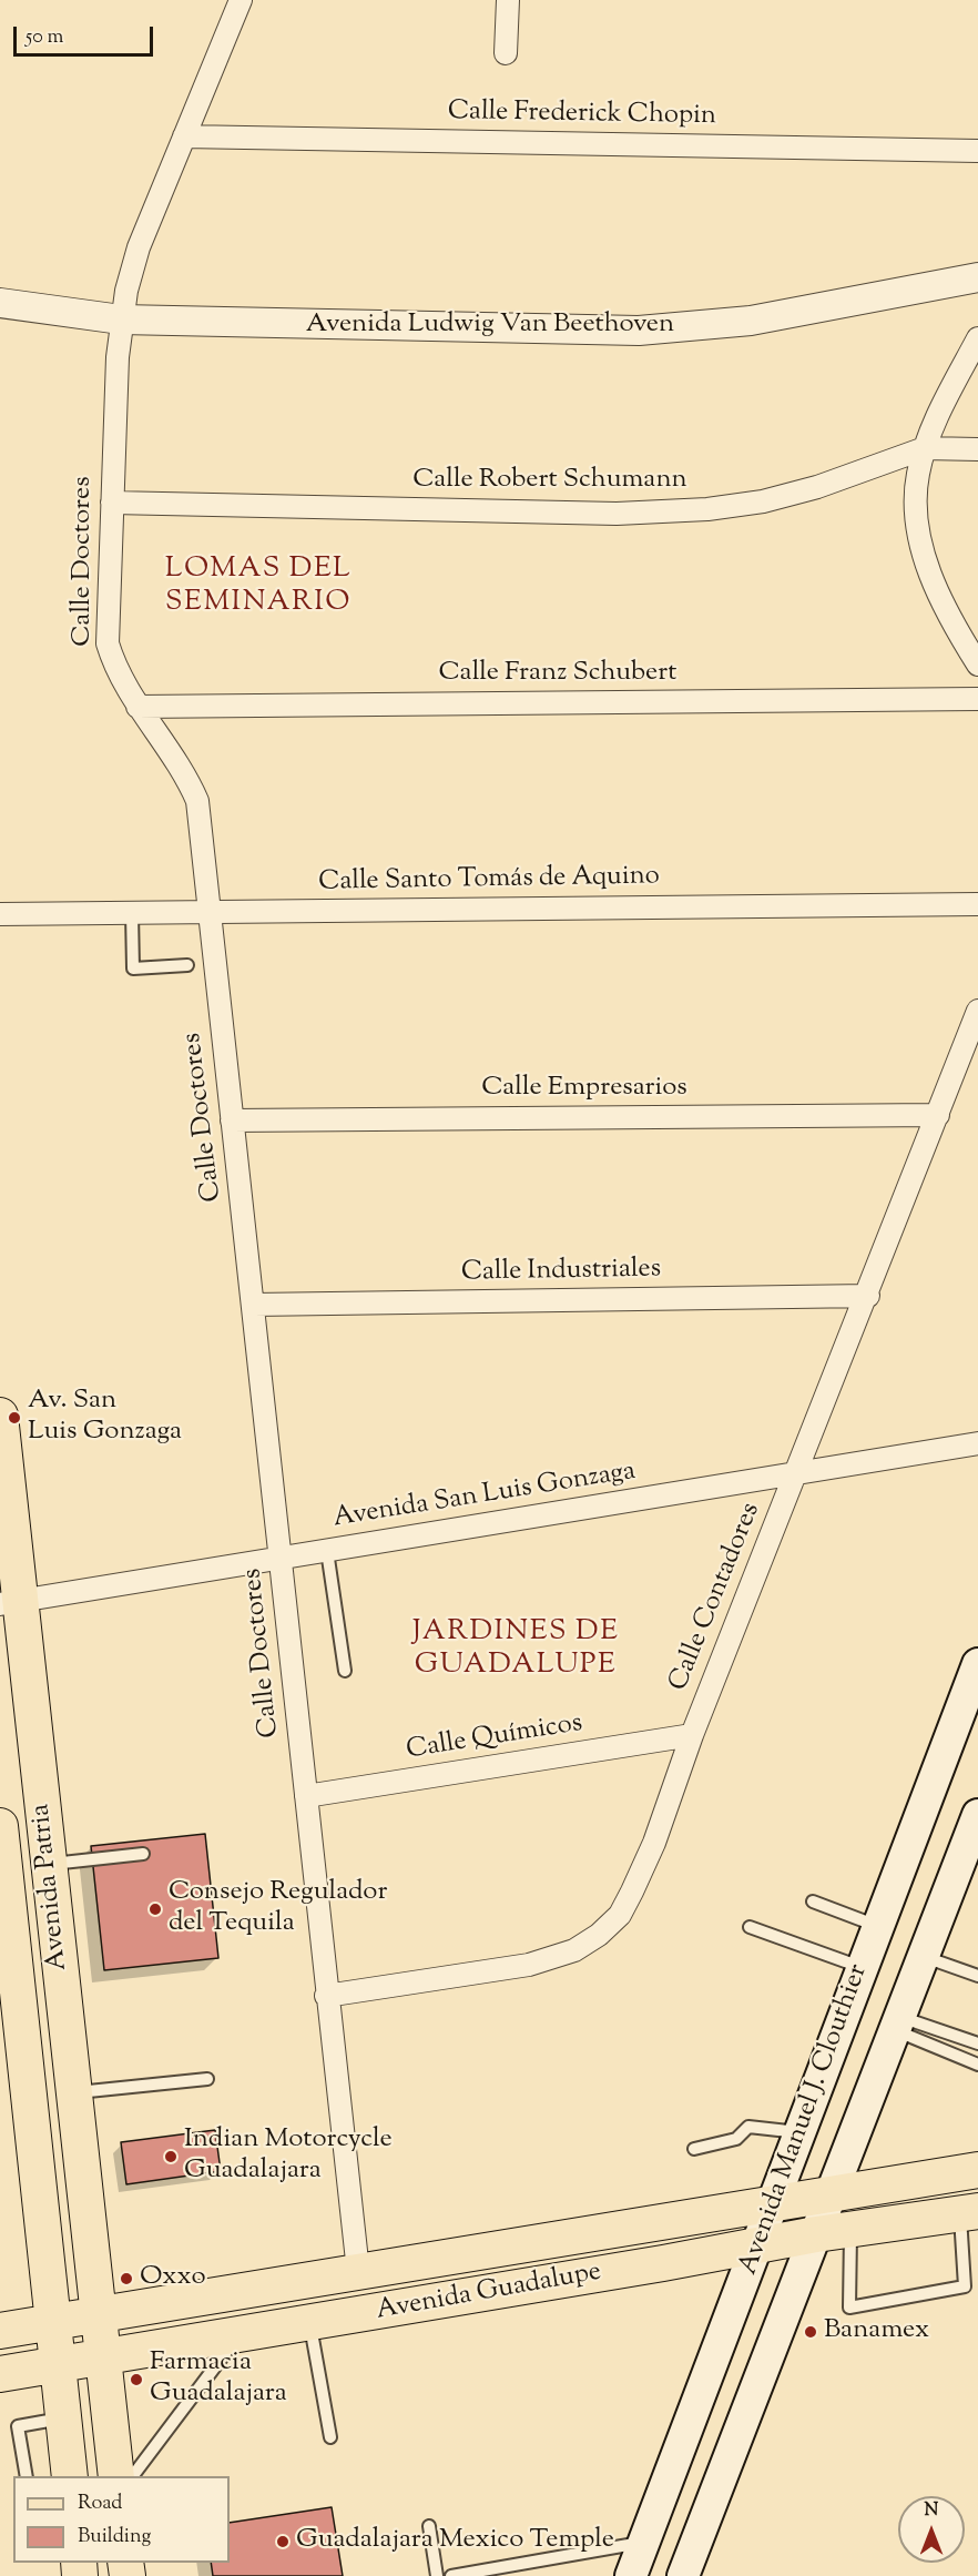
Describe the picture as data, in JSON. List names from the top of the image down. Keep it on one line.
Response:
{"streets":{"main road":["Avenida Patria","Avenida Manuel J. Clouthier","Avenida Guadalupe"],"street":["Calle Frederick Chopin","Avenida Ludwig Van Beethoven","Calle Robert Schumann","Calle Doctores","Calle Franz Schubert","Calle Santo Tomás de Aquino","Calle Empresarios","Calle Industriales","Avenida San Luis Gonzaga","Calle Contadores","Calle Químicos"]},"crossings":[["Calle Frederick Chopin","Calle Doctores"],["Avenida Ludwig Van Beethoven","Calle Doctores"],["Calle Robert Schumann","Calle Doctores"],["Calle Doctores","Calle Franz Schubert"],["Calle Doctores","Calle Santo Tomás de Aquino"],["Calle Doctores","Calle Empresarios"],["Calle Doctores","Calle Industriales"],["Calle Doctores","Avenida San Luis Gonzaga"],["Calle Doctores","Calle Contadores"],["Calle Doctores","Calle Químicos"],["Calle Doctores","Avenida Guadalupe"],["Calle Empresarios","Calle Contadores"],["Calle Industriales","Calle Contadores"],["Avenida San Luis Gonzaga","Calle Contadores"],["Avenida San Luis Gonzaga","Avenida Patria"],["Calle Contadores","Calle Químicos"],["Avenida Patria","Avenida Guadalupe"],["Avenida Manuel J. Clouthier","Avenida Guadalupe"]],"districts":["LOMAS DEL SEMINARIO","JARDINES DE GUADALUPE"],"places":["Av. San Luis Gonzaga","Consejo Regulador del Tequila","Indian Motorcycle Guadalajara","Oxxo","Banamex","Farmacia Guadalajara","Guadalajara Mexico Temple"],"legend":["Road","Building"],"scale_bar":"50 m","north":"top"}
